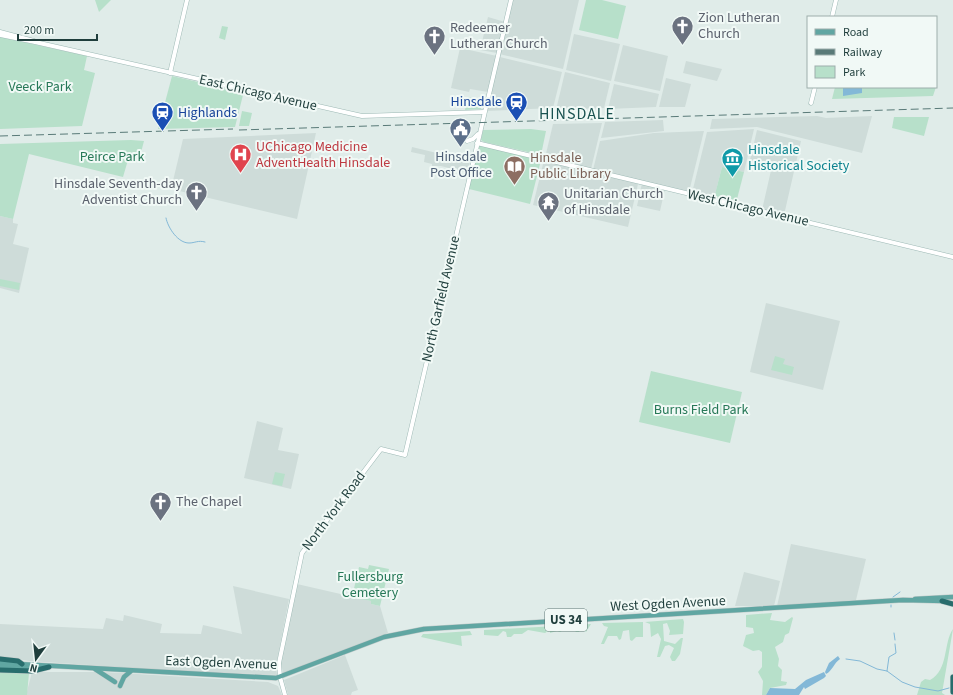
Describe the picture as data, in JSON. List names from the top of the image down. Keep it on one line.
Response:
{"streets":{"main road":["East Chicago Avenue","West Chicago Avenue","North Garfield Avenue","North York Road","West Ogden Avenue","US 34","East Ogden Avenue"]},"crossings":[["East Chicago Avenue","North Garfield Avenue"],["West Chicago Avenue","North Garfield Avenue"],["North Garfield Avenue","North York Road"],["North York Road","East Ogden Avenue"],["West Ogden Avenue","East Ogden Avenue"]],"districts":["HINSDALE"],"parks":["Veeck Park","Peirce Park","Burns Field Park","Fullersburg Cemetery"],"places":{"church":["Zion Lutheran Church","Redeemer Lutheran Church","Hinsdale Seventh-day Adventist Church","The Chapel"],"station":["Hinsdale","Highlands"],"public building":["Hinsdale Post Office"],"hospital":["UChicago Medicine AdventHealth Hinsdale"],"museum":["Hinsdale Historical Society"],"library":["Hinsdale Public Library"],"temple":["Unitarian Church of Hinsdale"]},"legend":["Road","Railway","Park"],"scale_bar":"200 m","north":"bottom"}
